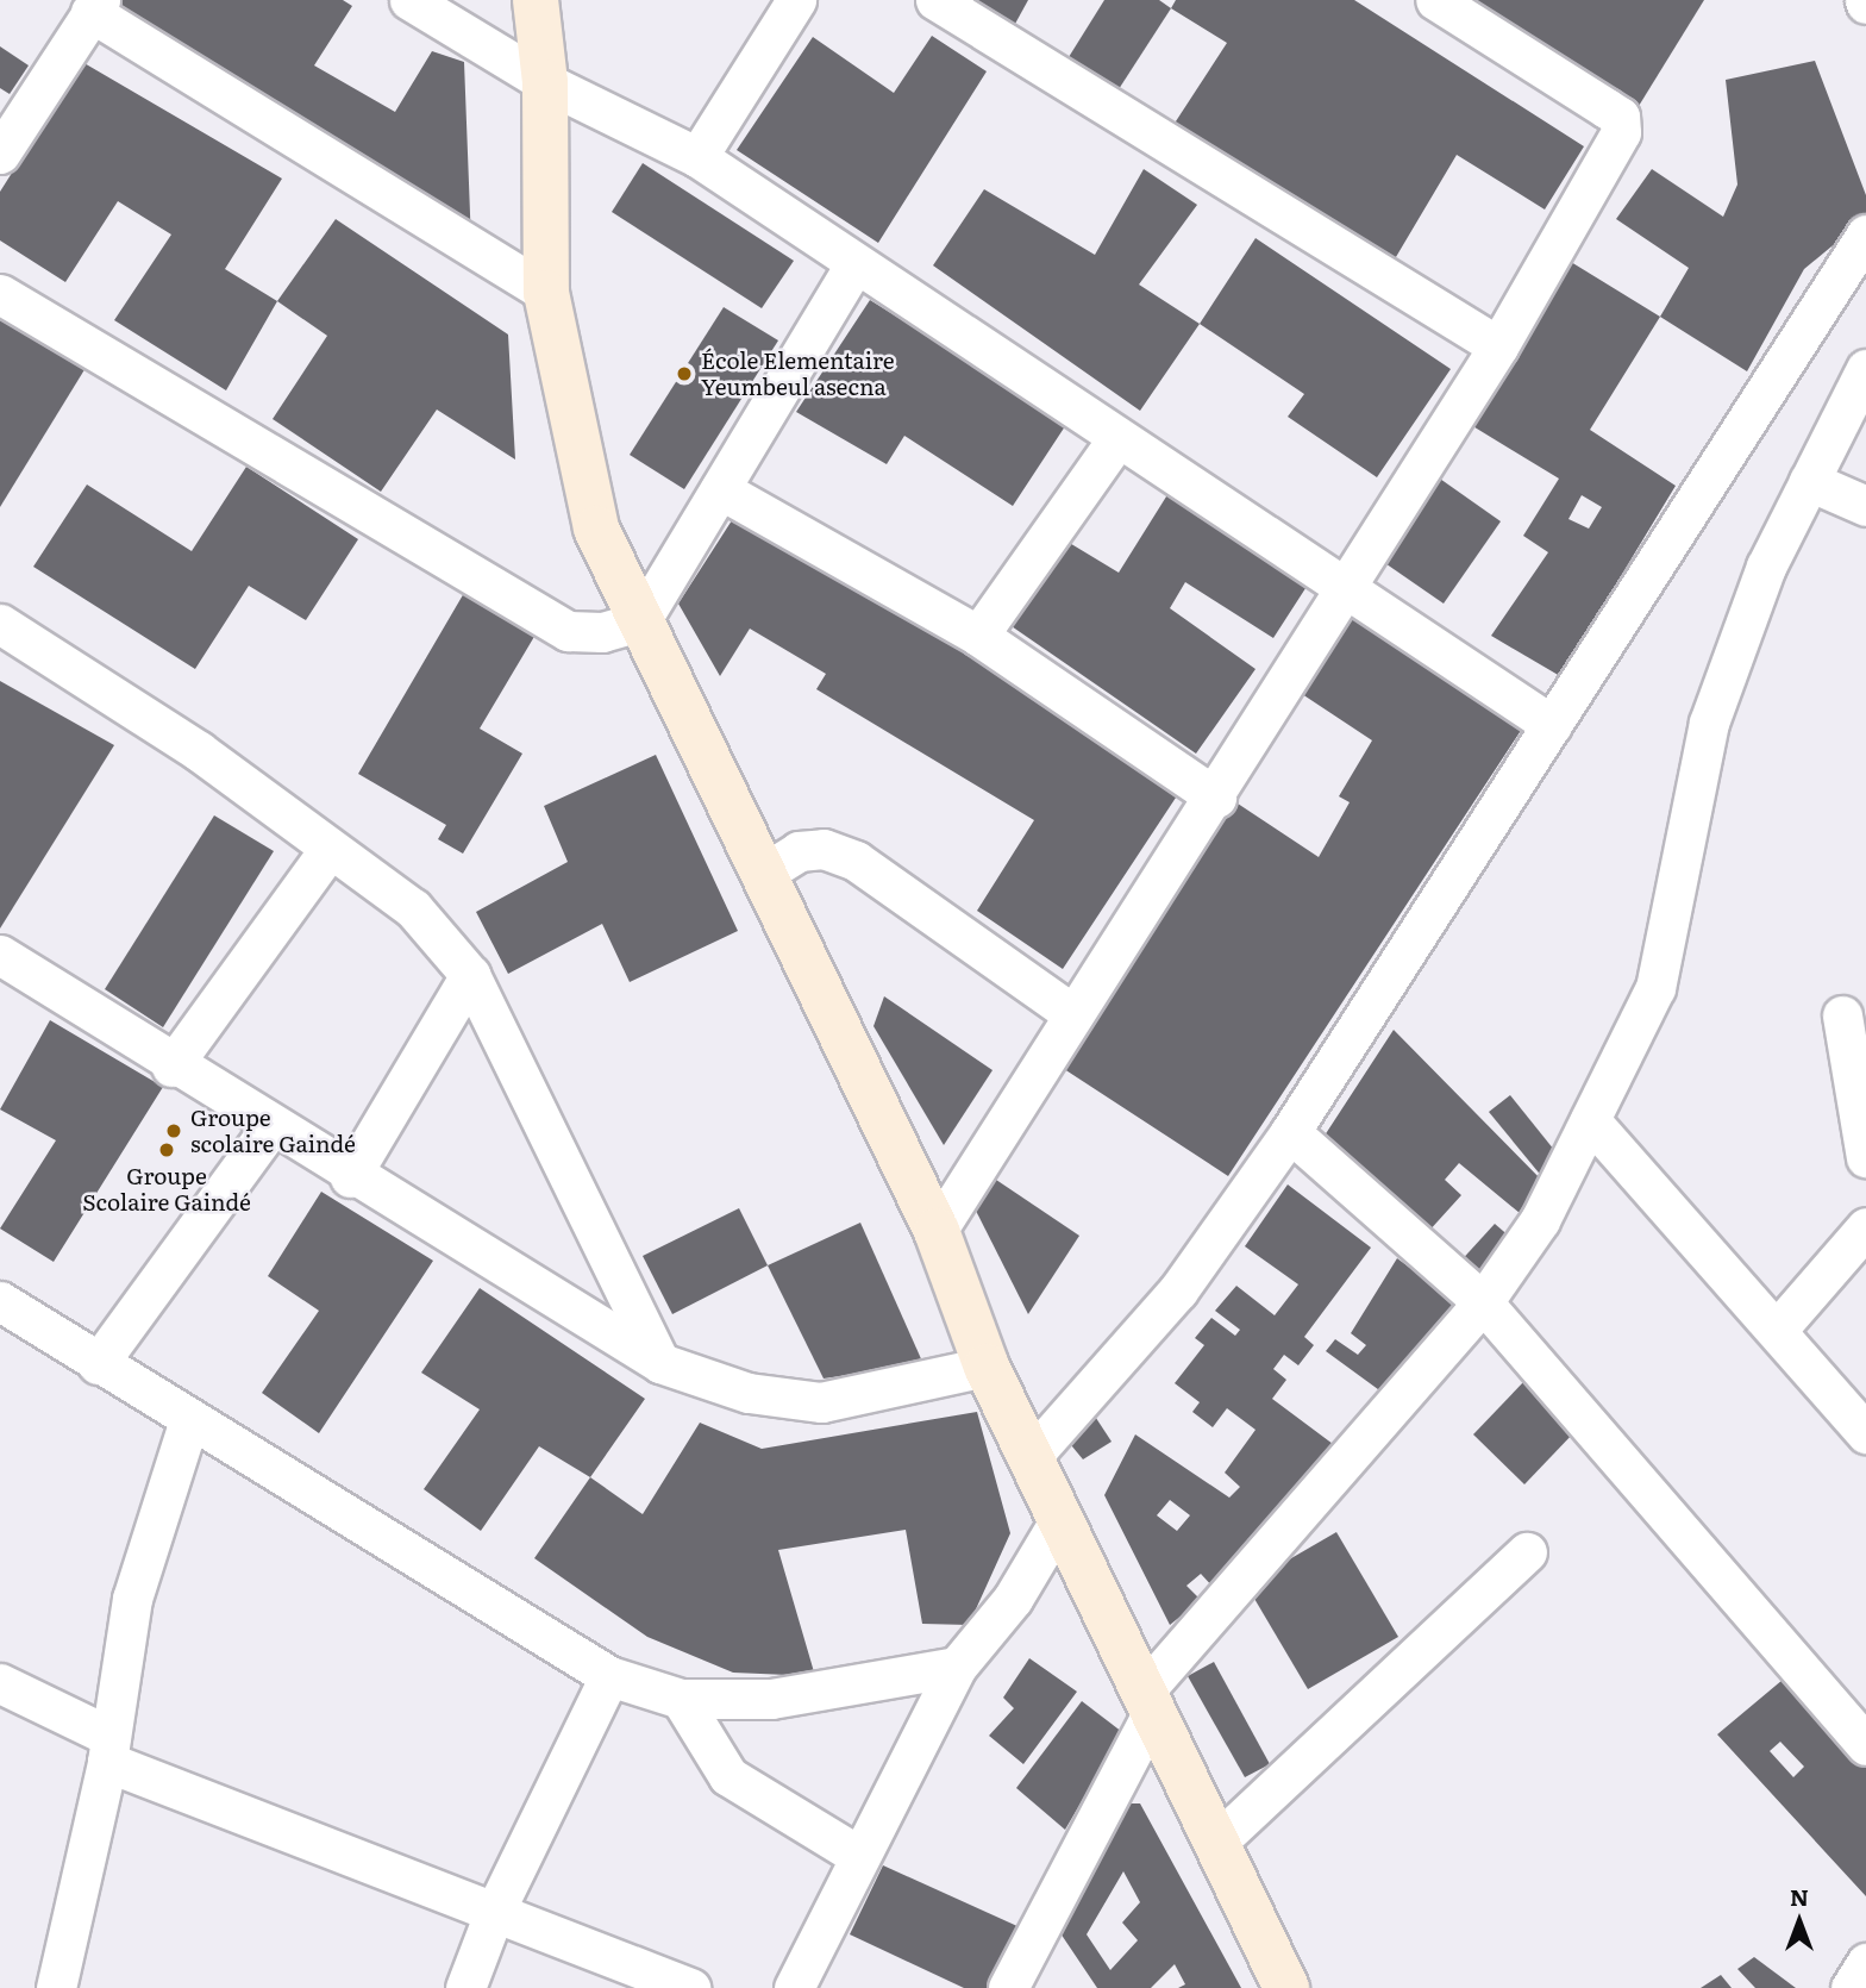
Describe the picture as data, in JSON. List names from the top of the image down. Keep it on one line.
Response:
{"places":["École Elementaire Yeumbeul asecna","Groupe scolaire Gaindé","Groupe Scolaire Gaindé"],"north":"top"}
